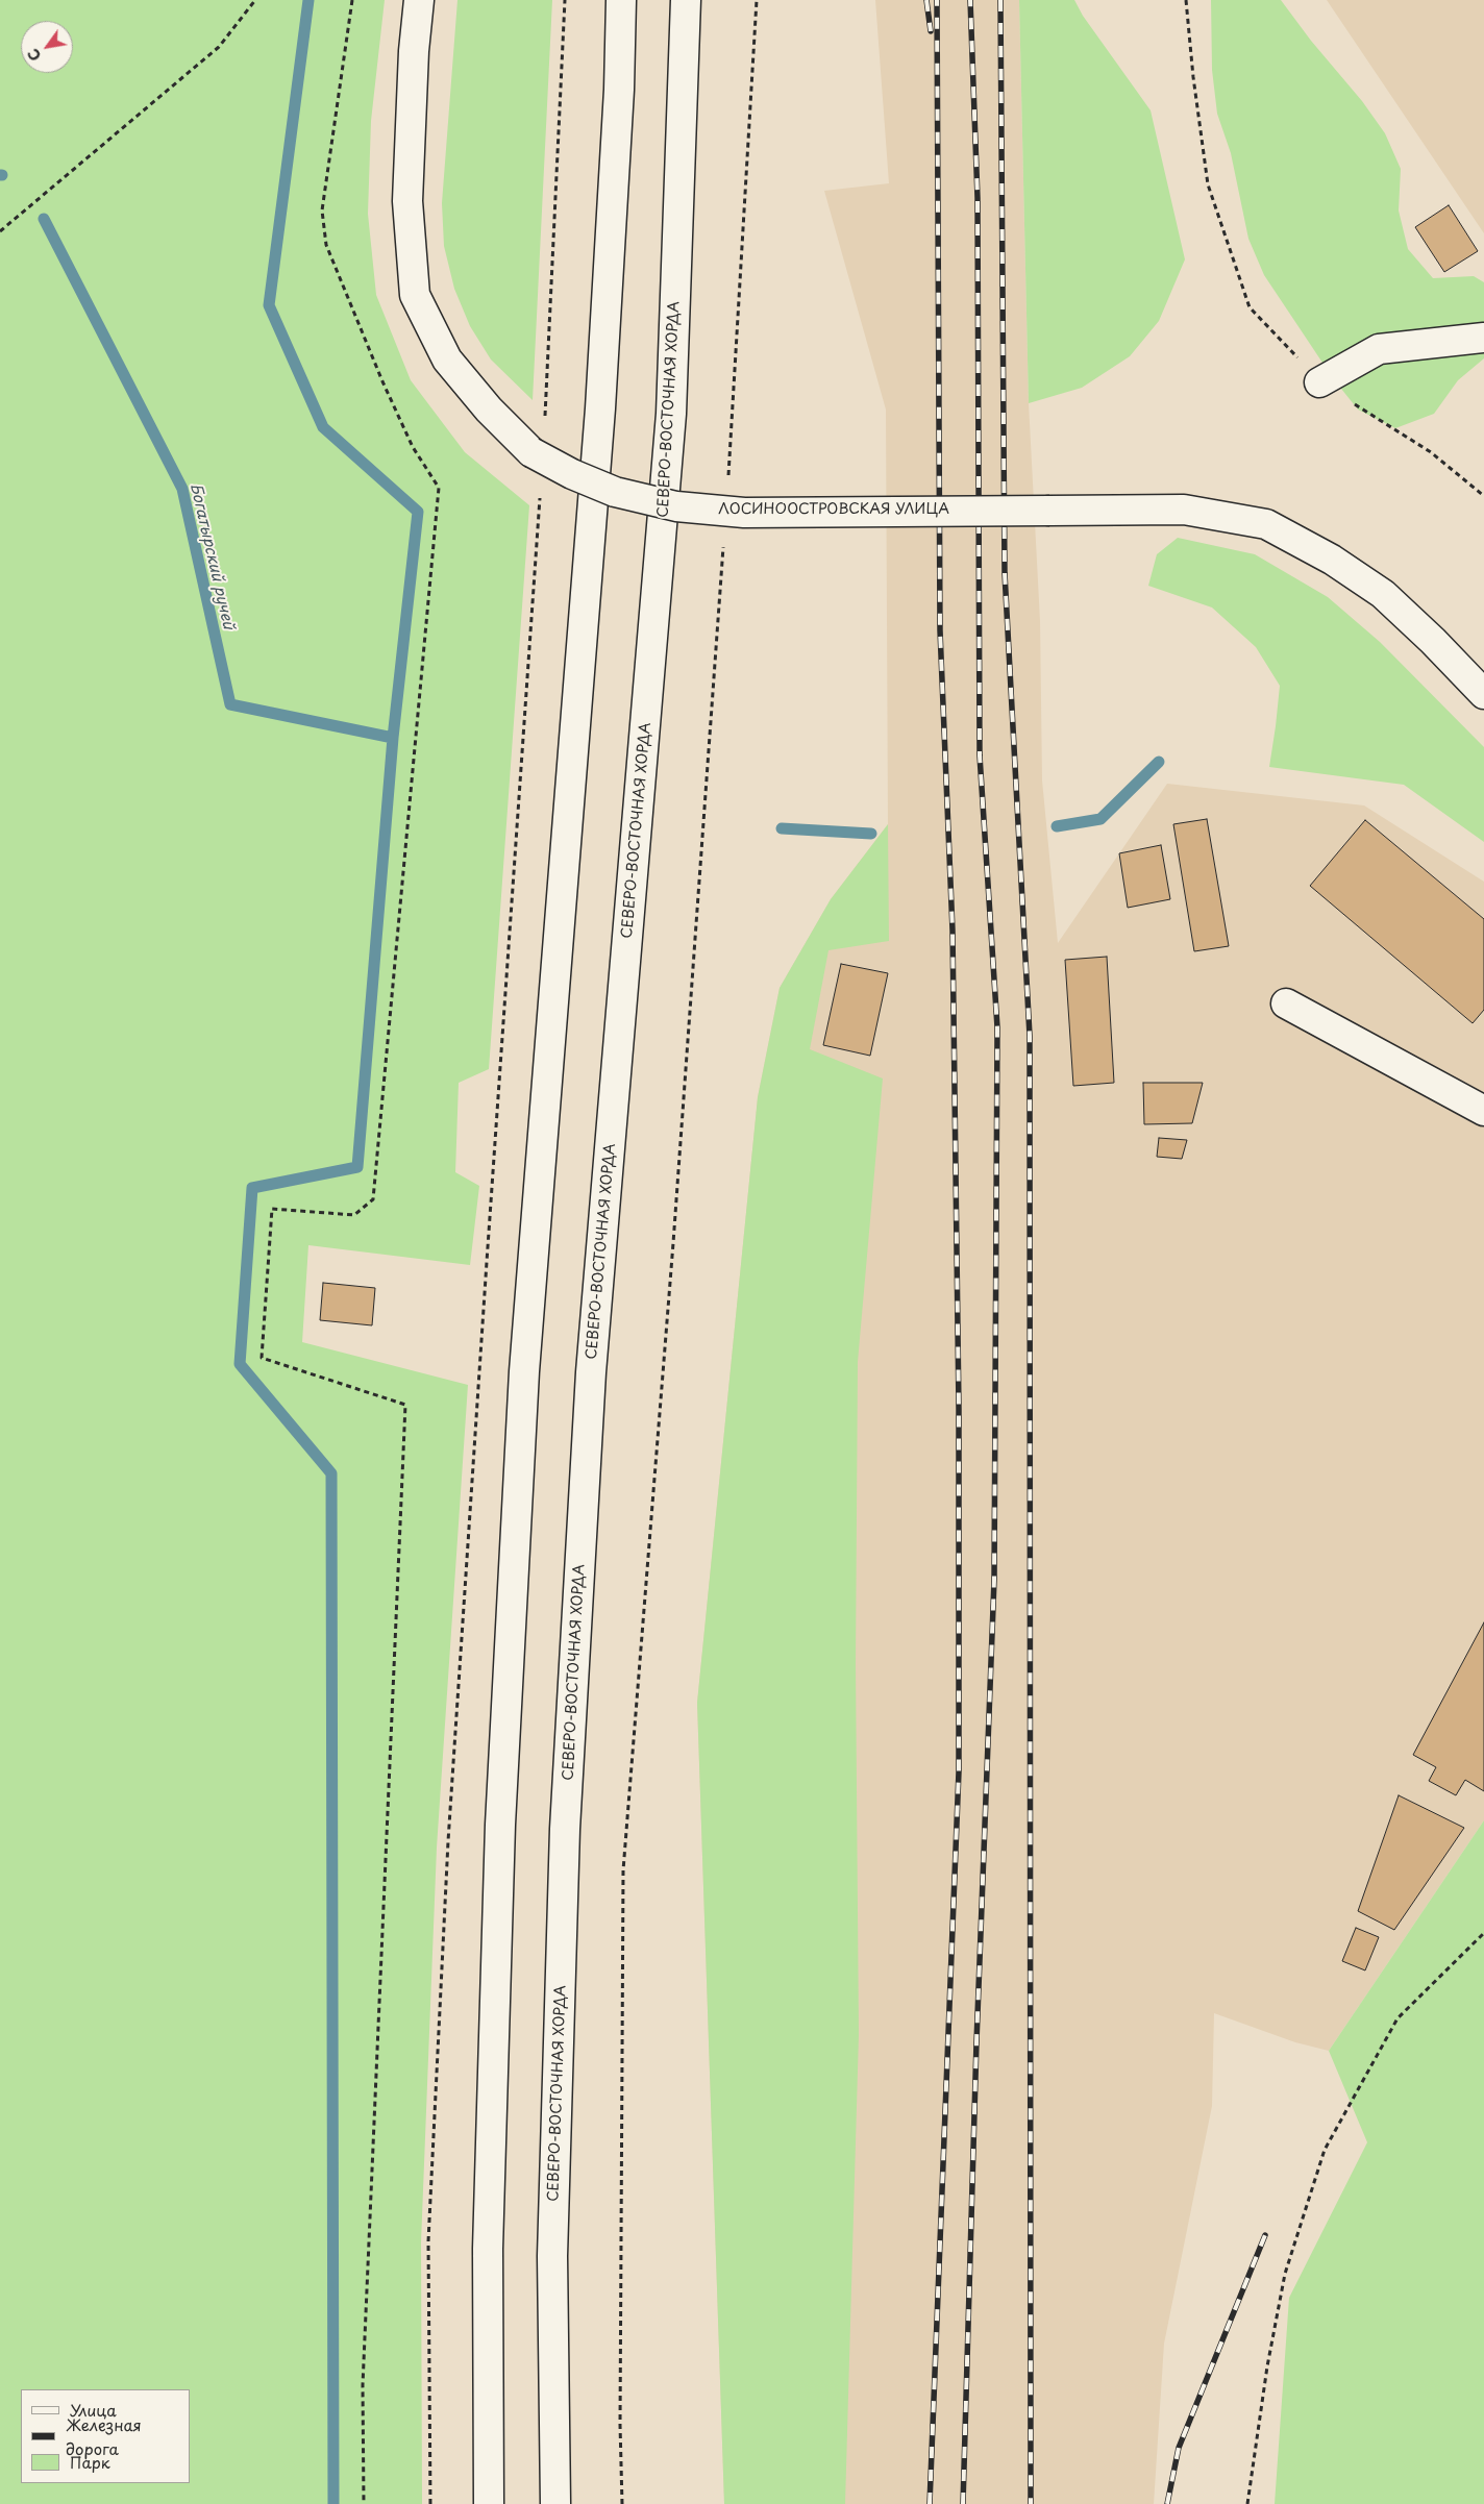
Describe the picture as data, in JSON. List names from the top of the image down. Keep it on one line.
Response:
{"streets":{"main road":["СЕВЕРО-ВОСТОЧНАЯ ХОРДА","ЛОСИНООСТРОВСКАЯ УЛИЦА"]},"water":["Богатырский ручей"],"legend":["Улица","Железная дорога","Парк"],"north":"bottom left"}
